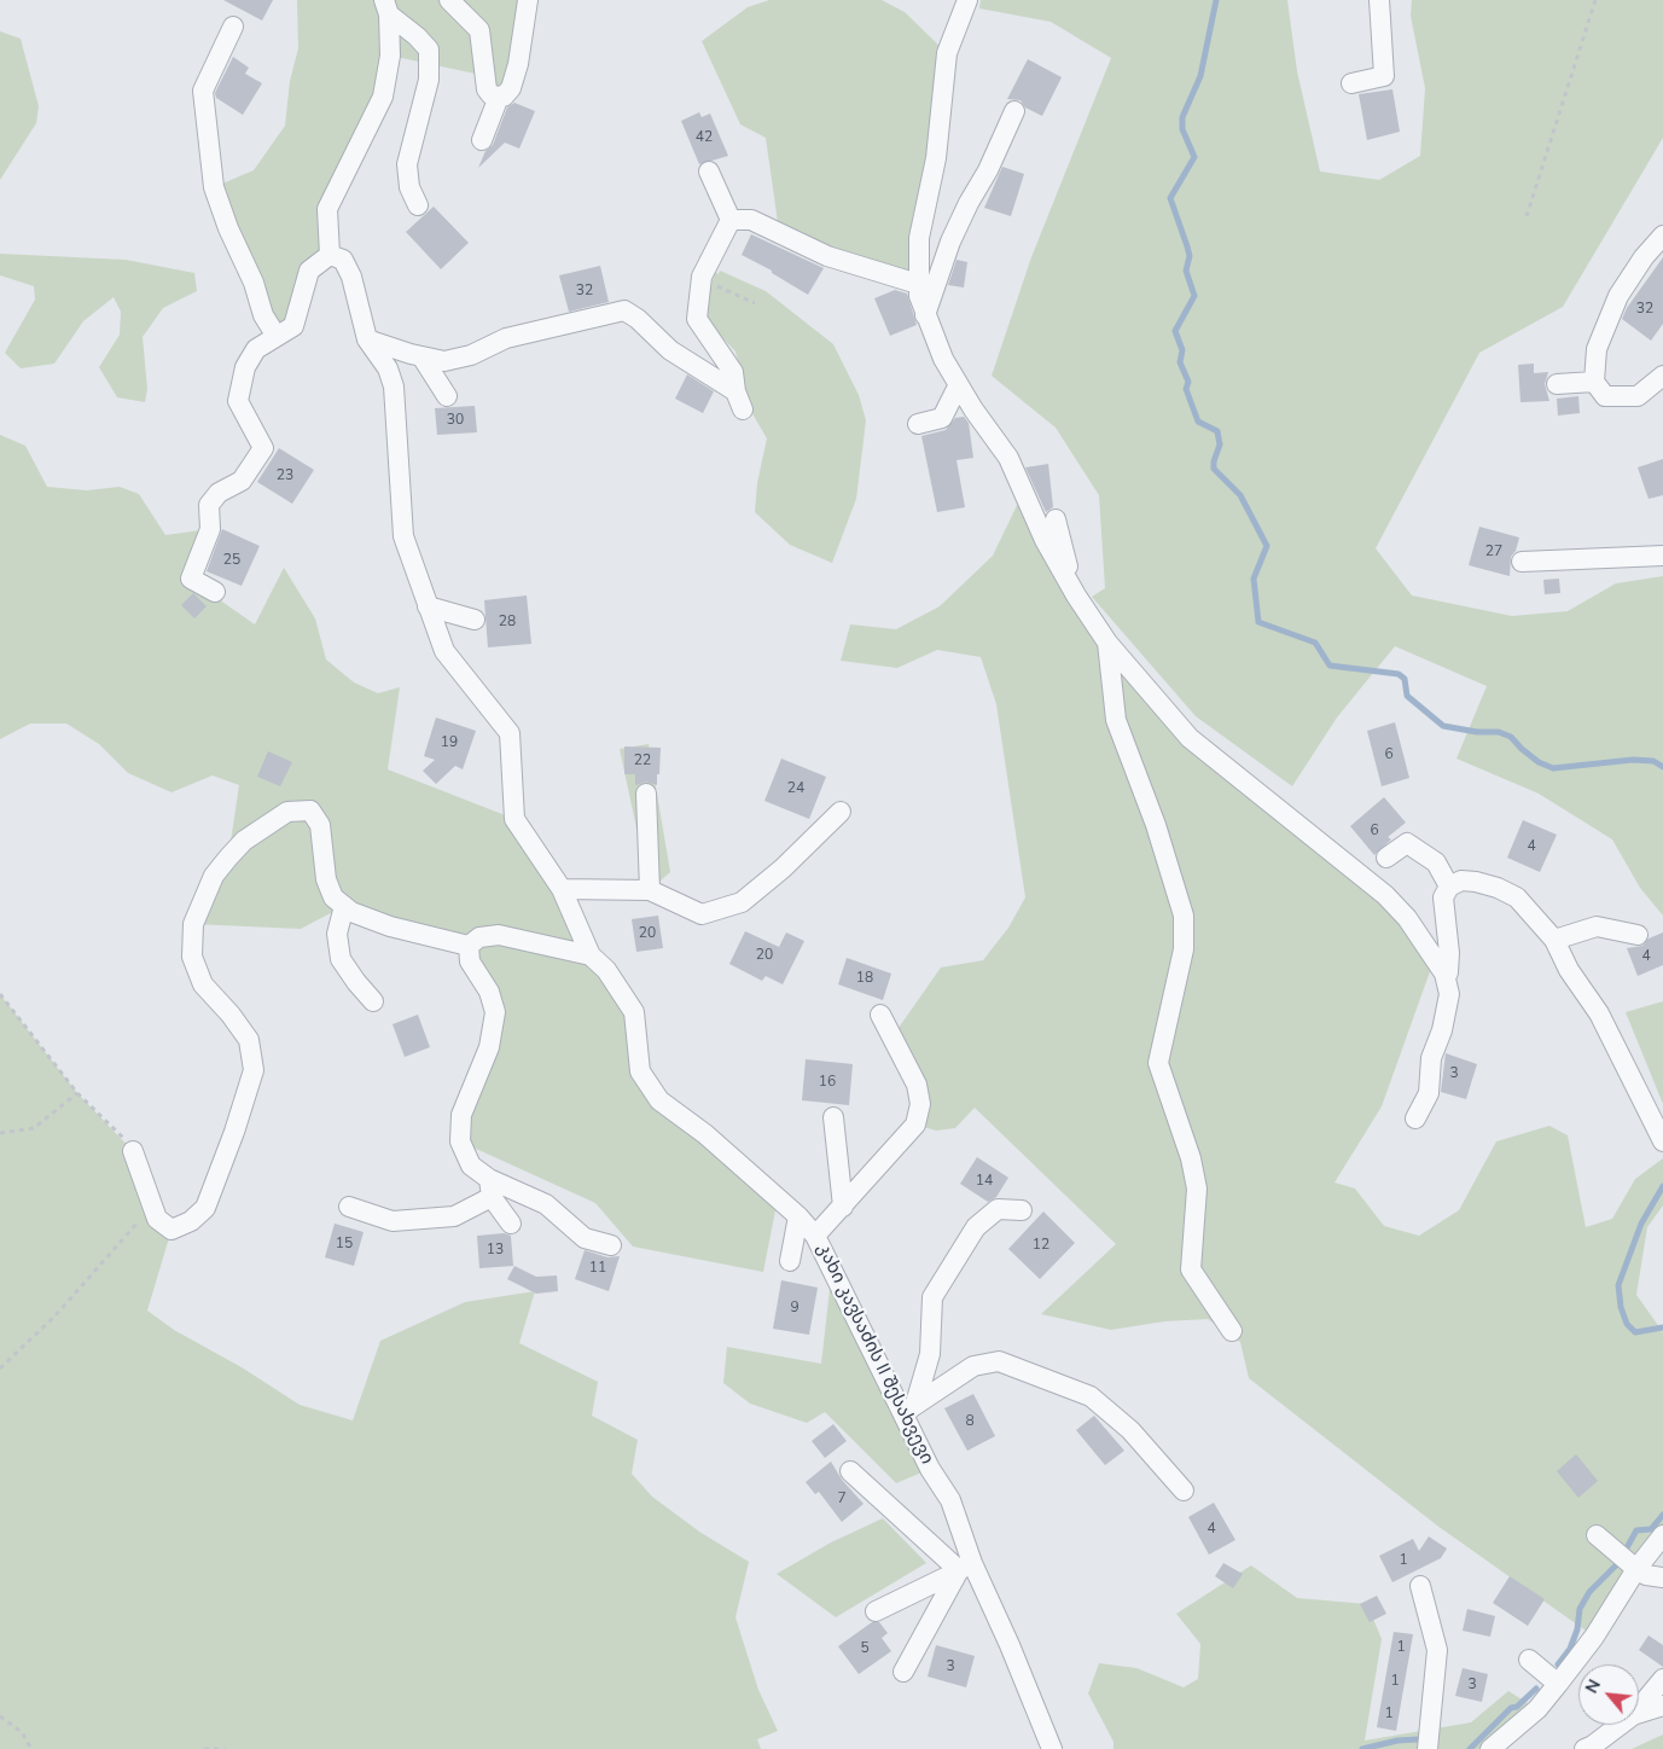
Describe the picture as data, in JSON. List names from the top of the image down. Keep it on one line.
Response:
{"streets":{"street":["კახი კავსაძის II შესახვევი"]},"house_numbers":["42","32","32","30","23","27","25","28","19","6","22","24","6","4","20","20","4","18","3","16","14","15","12","13","11","9","8","7","4","1","1","5","3","1","3","1"],"north":"top left"}
